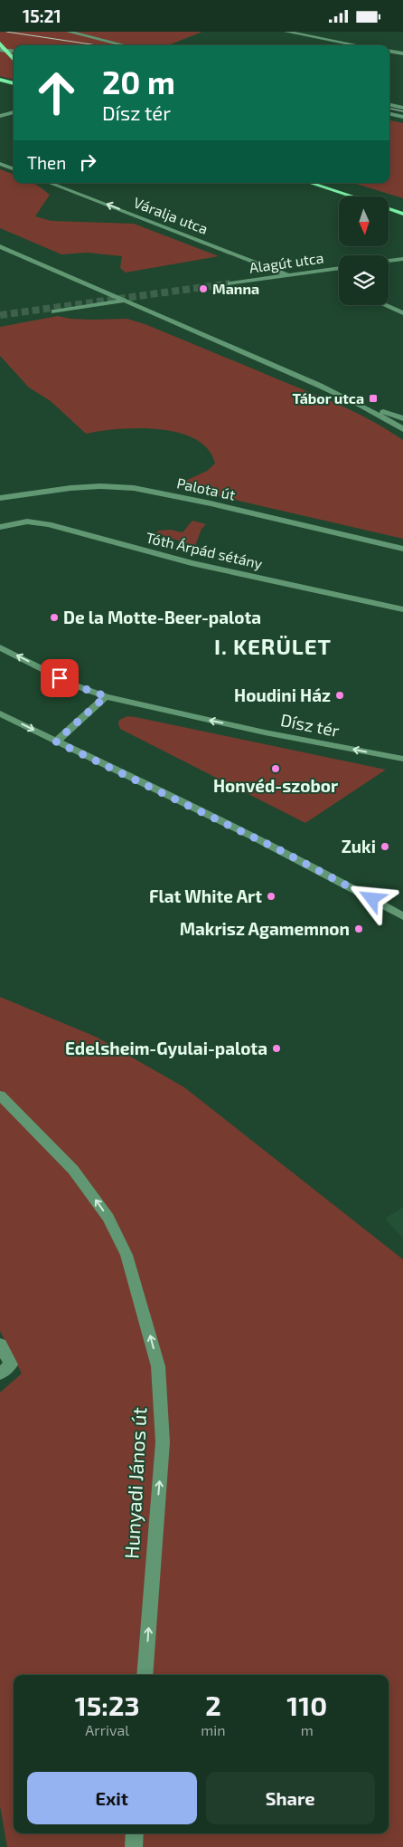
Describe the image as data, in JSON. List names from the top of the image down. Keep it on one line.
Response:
{"streets":{"street":["Váralja utca","Alagút utca","Palota út","Tóth Árpád sétány","Dísz tér","Hunyadi János út"]},"crossings":[["Váralja utca","Alagút utca"]],"one_way":["Hunyadi János út"],"districts":["I. KERÜLET"],"places":{"other":["Manna","De la Motte-Beer-palota","Houdini Ház","Honvéd-szobor","Zuki","Flat White Art","Makrisz Agamemnon","Edelsheim-Gyulai-palota"],"transit":["Tábor utca"]},"north":"bottom","page":{"status":"15:21","turn":["20 m","Dísz tér"],"then":"Then","eta":["15:23","Arrival","2","min","110","m"],"buttons":["Exit","Share"]}}
